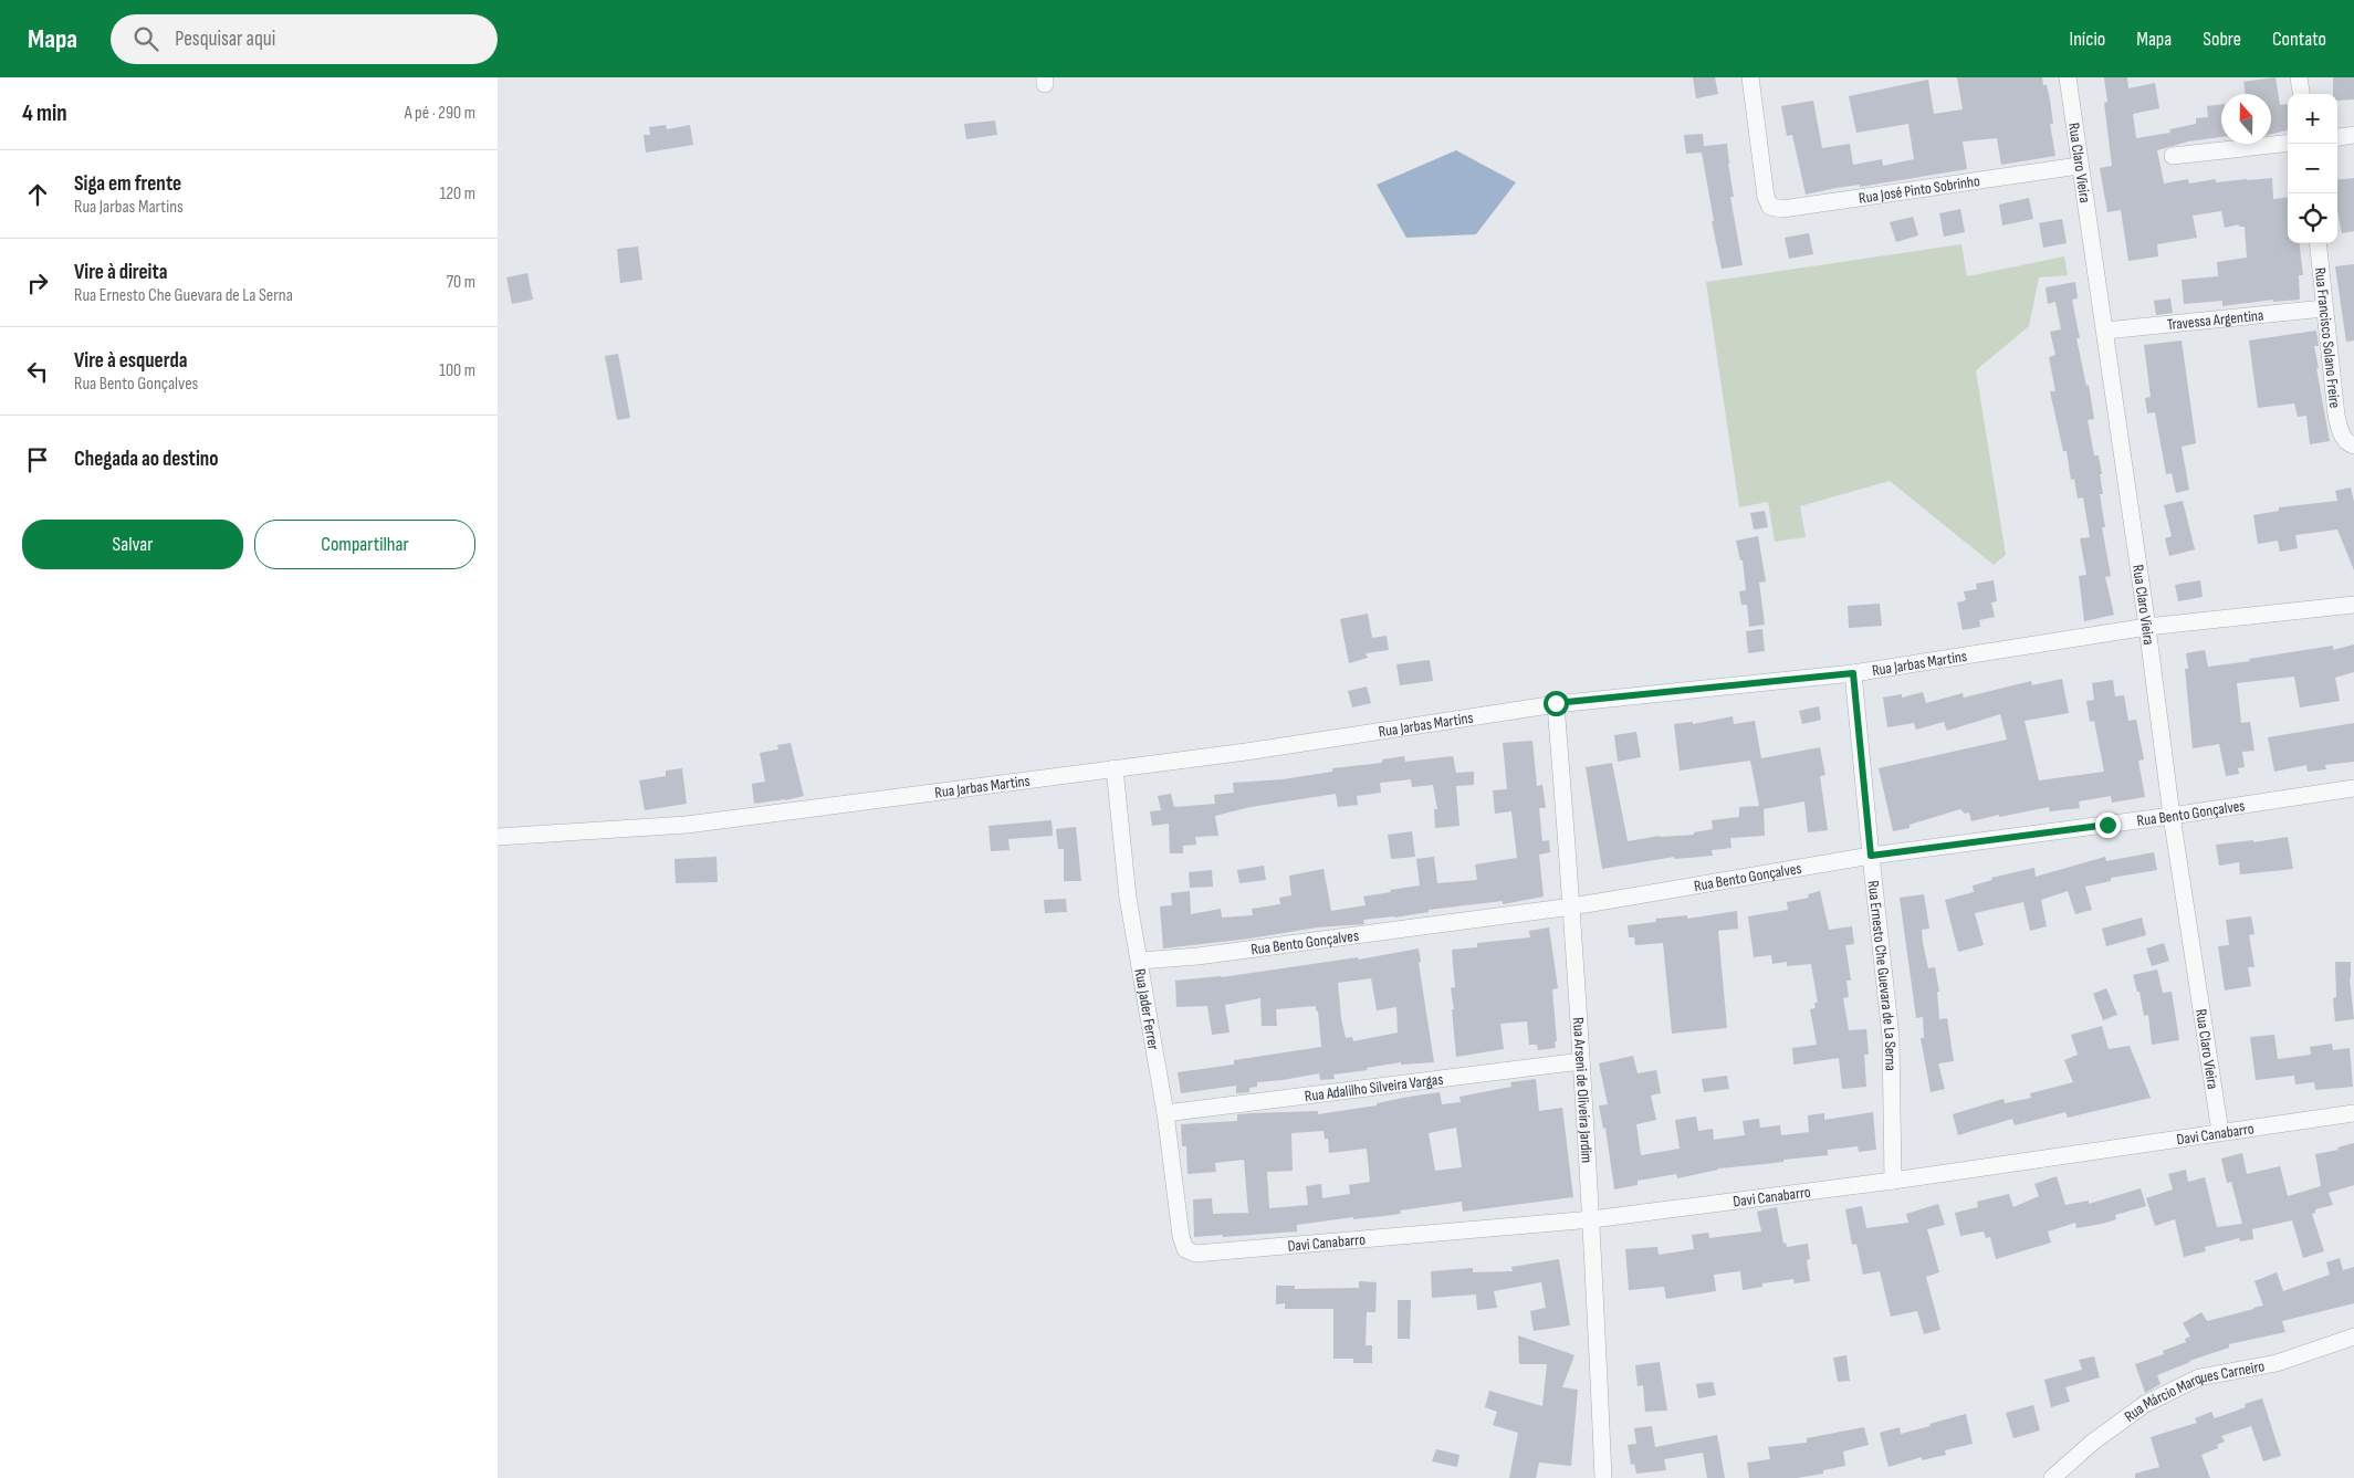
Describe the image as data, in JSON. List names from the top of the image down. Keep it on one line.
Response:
{"streets":{"street":["Rua Claro Vieira","Rua José Pinto Sobrinho","Travessa Argentina","Rua Francisco Solano Freire","Rua Jarbas Martins","Rua Bento Gonçalves","Rua Ernesto Che Guevara de La Serna","Rua Jader Ferrer","Rua Adalilho Silveira Vargas","Rua Arseni de Oliveira Jardim","Davi Canabarro","Rua Márcio Marques Carneiro"]},"crossings":[["Rua Claro Vieira","Rua José Pinto Sobrinho"],["Rua Claro Vieira","Travessa Argentina"],["Rua Claro Vieira","Rua Jarbas Martins"],["Rua Claro Vieira","Rua Bento Gonçalves"],["Rua Claro Vieira","Davi Canabarro"],["Travessa Argentina","Rua Francisco Solano Freire"],["Rua Jarbas Martins","Rua Ernesto Che Guevara de La Serna"],["Rua Jarbas Martins","Rua Jader Ferrer"],["Rua Jarbas Martins","Rua Arseni de Oliveira Jardim"],["Rua Bento Gonçalves","Rua Ernesto Che Guevara de La Serna"],["Rua Bento Gonçalves","Rua Jader Ferrer"],["Rua Bento Gonçalves","Rua Arseni de Oliveira Jardim"],["Rua Ernesto Che Guevara de La Serna","Davi Canabarro"],["Rua Jader Ferrer","Rua Adalilho Silveira Vargas"],["Rua Jader Ferrer","Davi Canabarro"],["Rua Adalilho Silveira Vargas","Rua Arseni de Oliveira Jardim"],["Rua Arseni de Oliveira Jardim","Davi Canabarro"]],"north":"top","page":{"header":"Mapa","search":"Pesquisar aqui","nav":["Início","Mapa","Sobre","Contato"],"heading":["4 min","A pé · 290 m"],"map_buttons":["+","−"],"list":[["Siga em frente","Rua Jarbas Martins","120 m"],["Vire à direita","Rua Ernesto Che Guevara de La Serna","70 m"],["Vire à esquerda","Rua Bento Gonçalves","100 m"],"Chegada ao destino"],"buttons":["Salvar","Compartilhar"]}}
